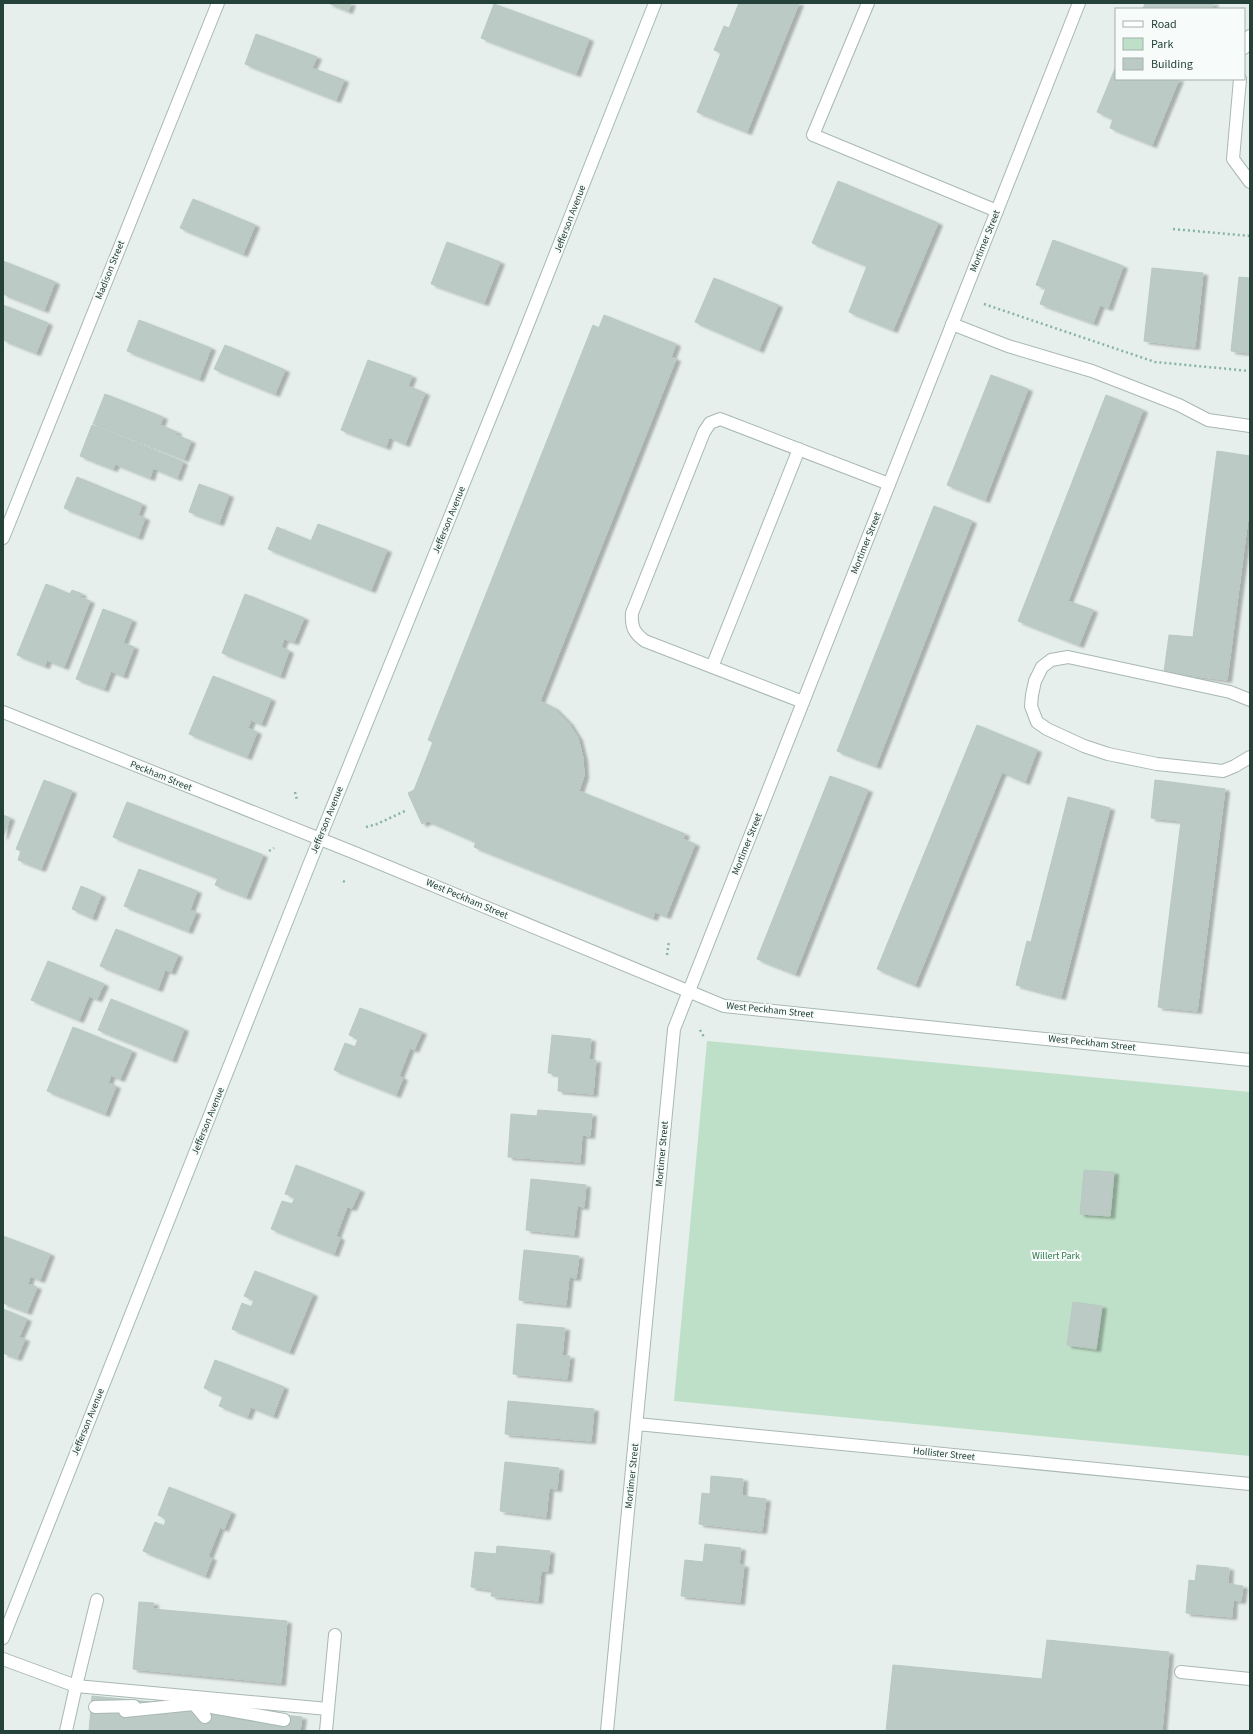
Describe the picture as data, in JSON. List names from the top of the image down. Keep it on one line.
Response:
{"streets":{"street":["Jefferson Avenue","Mortimer Street","Madison Street","Peckham Street","West Peckham Street","Hollister Street"]},"crossings":[["Jefferson Avenue","Peckham Street"],["Jefferson Avenue","West Peckham Street"],["Mortimer Street","West Peckham Street"],["Mortimer Street","Hollister Street"],["Peckham Street","West Peckham Street"]],"parks":["Willert Park"],"legend":["Road","Park","Building"]}
